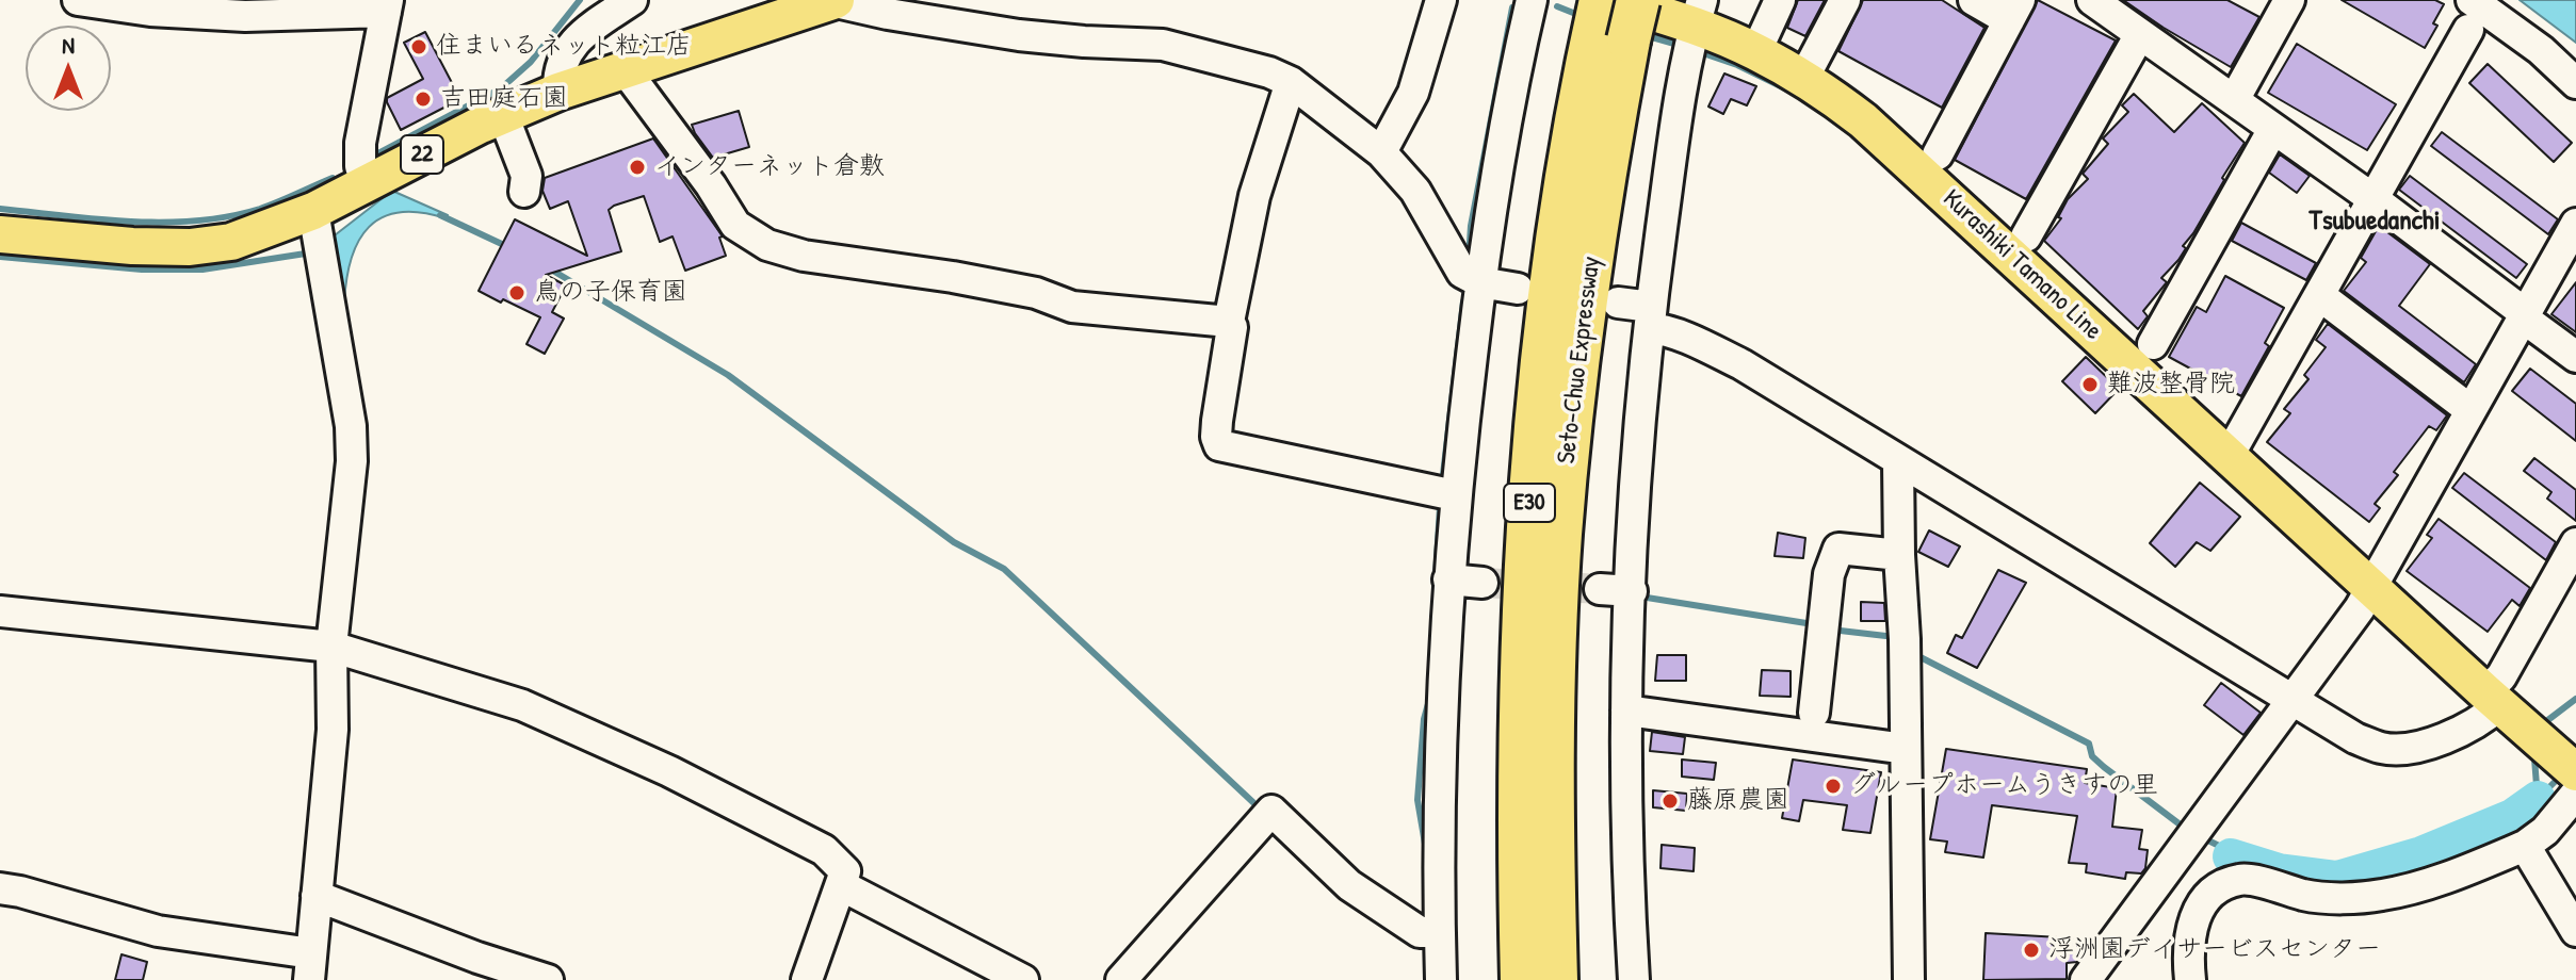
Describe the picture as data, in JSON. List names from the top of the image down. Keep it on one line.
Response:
{"streets":{"highway":["Seto-Chuo Expressway","E30"],"main road":["22","Kurashiki Tamano Line"]},"crossings":[["Kurashiki Tamano Line","Seto-Chuo Expressway"]],"districts":["Tsubuedanchi"],"places":["住まいるネット粒江店","吉田庭石園","インターネット倉敷","鳥の子保育園","難波整骨院","グループホームうきすの里","藤原農園","浮洲園デイサービスセンター"],"north":"top"}
